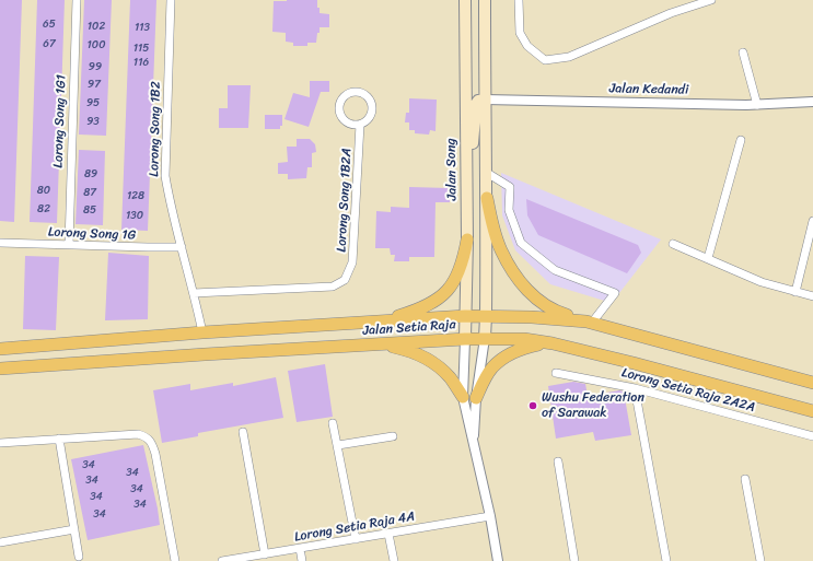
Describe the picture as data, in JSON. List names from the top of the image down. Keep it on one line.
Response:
{"streets":{"main road":["Jalan Song","Jalan Setia Raja"],"street":["Jalan Kedandi","Lorong Song 1G1","Lorong Song 1B2","Lorong Song 1B2A","Lorong Song 1G","Lorong Setia Raja 2A2A","Lorong Setia Raja 4A"]},"crossings":[["Lorong Song 1G1","Lorong Song 1G"],["Lorong Song 1B2","Lorong Song 1B2A"],["Lorong Song 1B2","Lorong Song 1G"],["Lorong Song 1B2","Jalan Setia Raja"],["Jalan Song","Jalan Setia Raja"]],"places":["Wushu Federation of Sarawak"],"house_numbers":["65","102","113","67","100","115","116","99","97","95","93","89","80","87","128","82","85","130","34","34","34","34","34","34","34"]}
